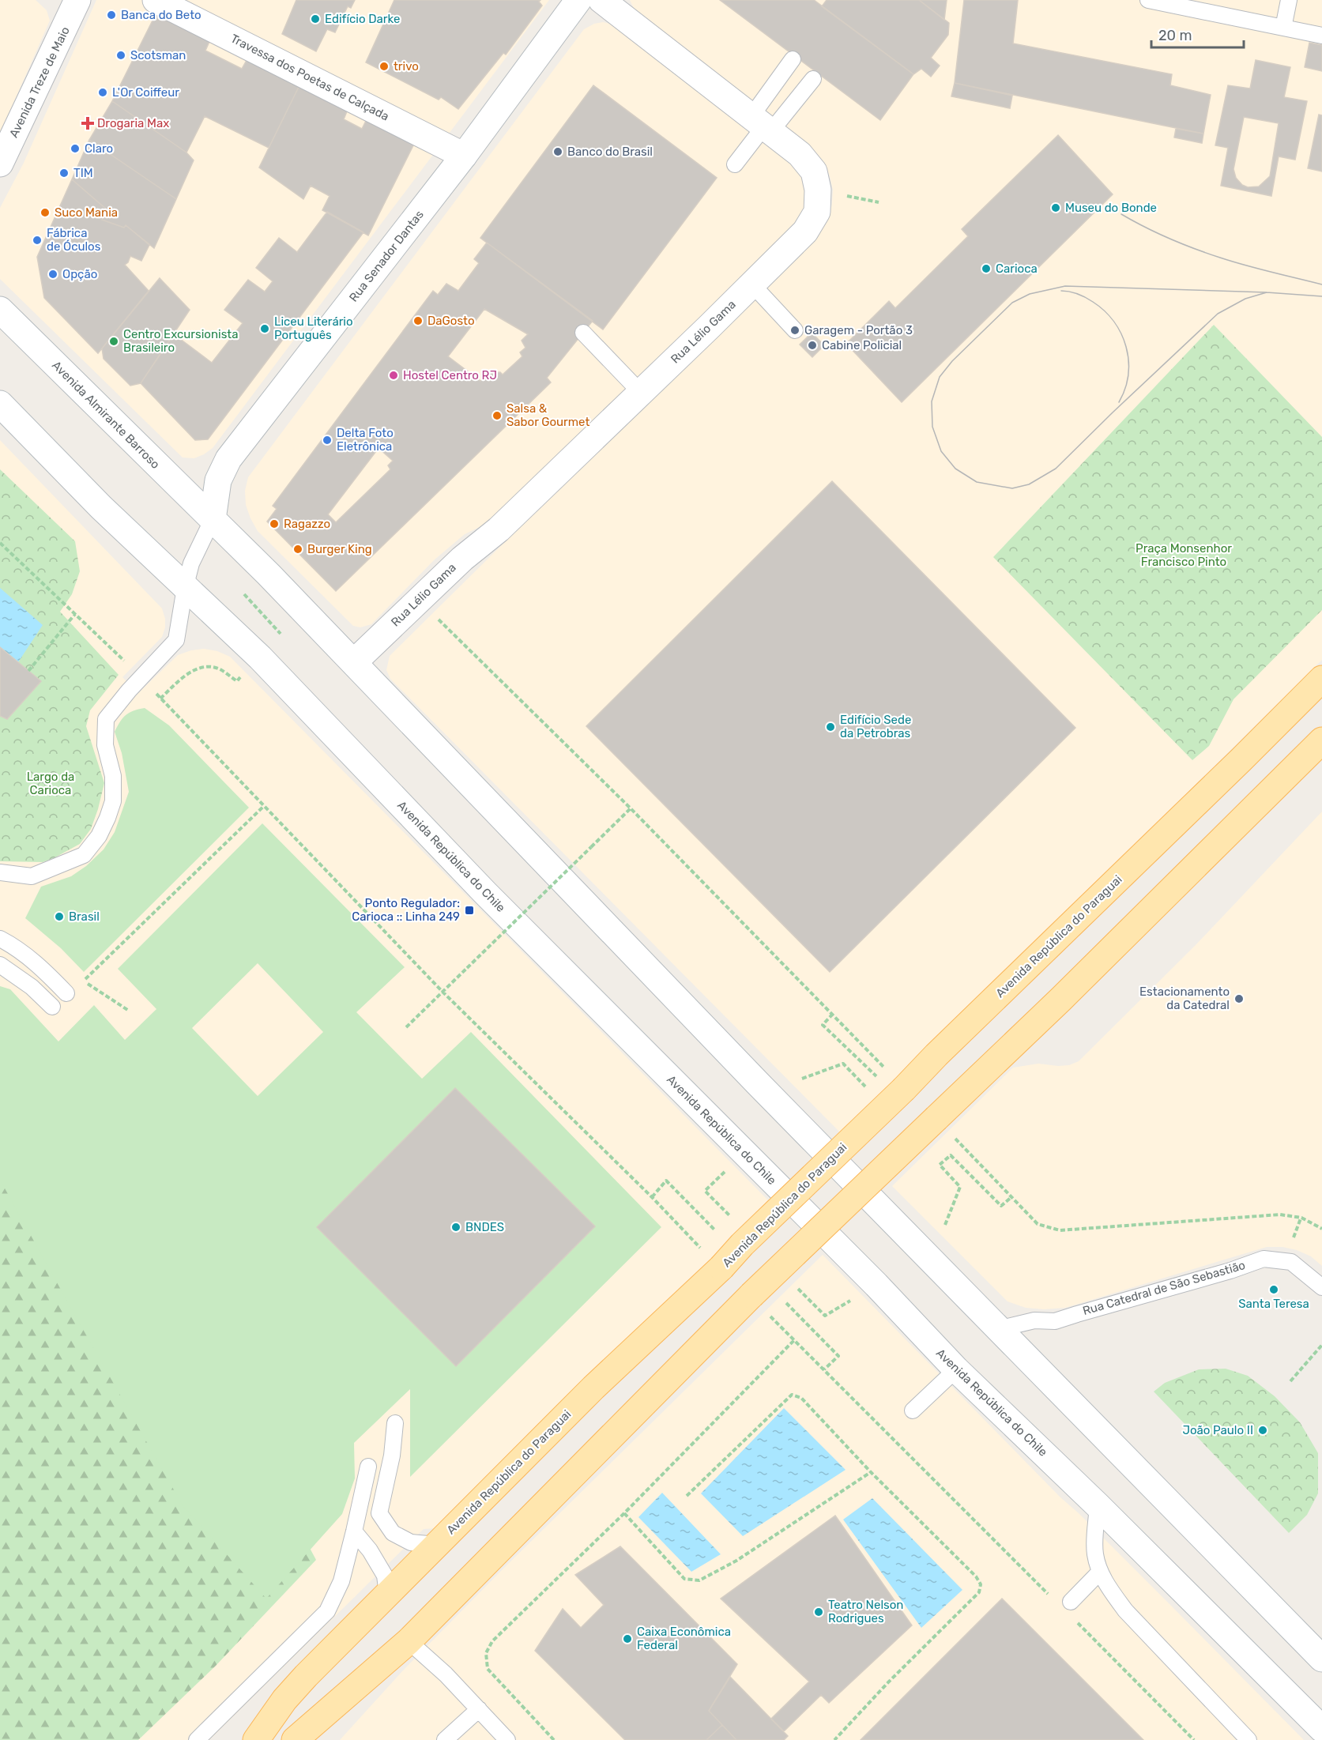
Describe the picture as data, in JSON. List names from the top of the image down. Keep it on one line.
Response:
{"streets":{"main road":["Travessa dos Poetas de Calçada","Avenida Treze de Maio","Rua Senador Dantas","Rua Lélio Gama","Avenida Almirante Barroso","Avenida República do Chile","Avenida República do Paraguai"],"lane":["Rua Catedral de São Sebastião"]},"crossings":[["Travessa dos Poetas de Calçada","Rua Senador Dantas"],["Rua Senador Dantas","Avenida Almirante Barroso"]],"parks":["Praça Monsenhor Francisco Pinto","Largo da Carioca"],"places":{"other":["Banca do Beto","Edifício Darke","Scotsman","trivo","L'Or Coiffeur","Claro","Banco do Brasil","TIM","Museu do Bonde","Suco Mania","Fábrica de Óculos","Carioca","Opção","DaGosto","Liceu Literário Português","Garagem - Portão 3","Centro Excursionista Brasileiro","Cabine Policial","Hostel Centro RJ","Salsa & Sabor Gourmet","Delta Foto Eletrônica","Ragazzo","Burger King","Edifício Sede da Petrobras","Brasil","Estacionamento da Catedral","BNDES","Santa Teresa","João Paulo II","Teatro Nelson Rodrigues","Caixa Econômica Federal"],"health":["Drogaria Max"],"transit":["Ponto Regulador: Carioca :: Linha 249"]},"scale_bar":"20 m"}
